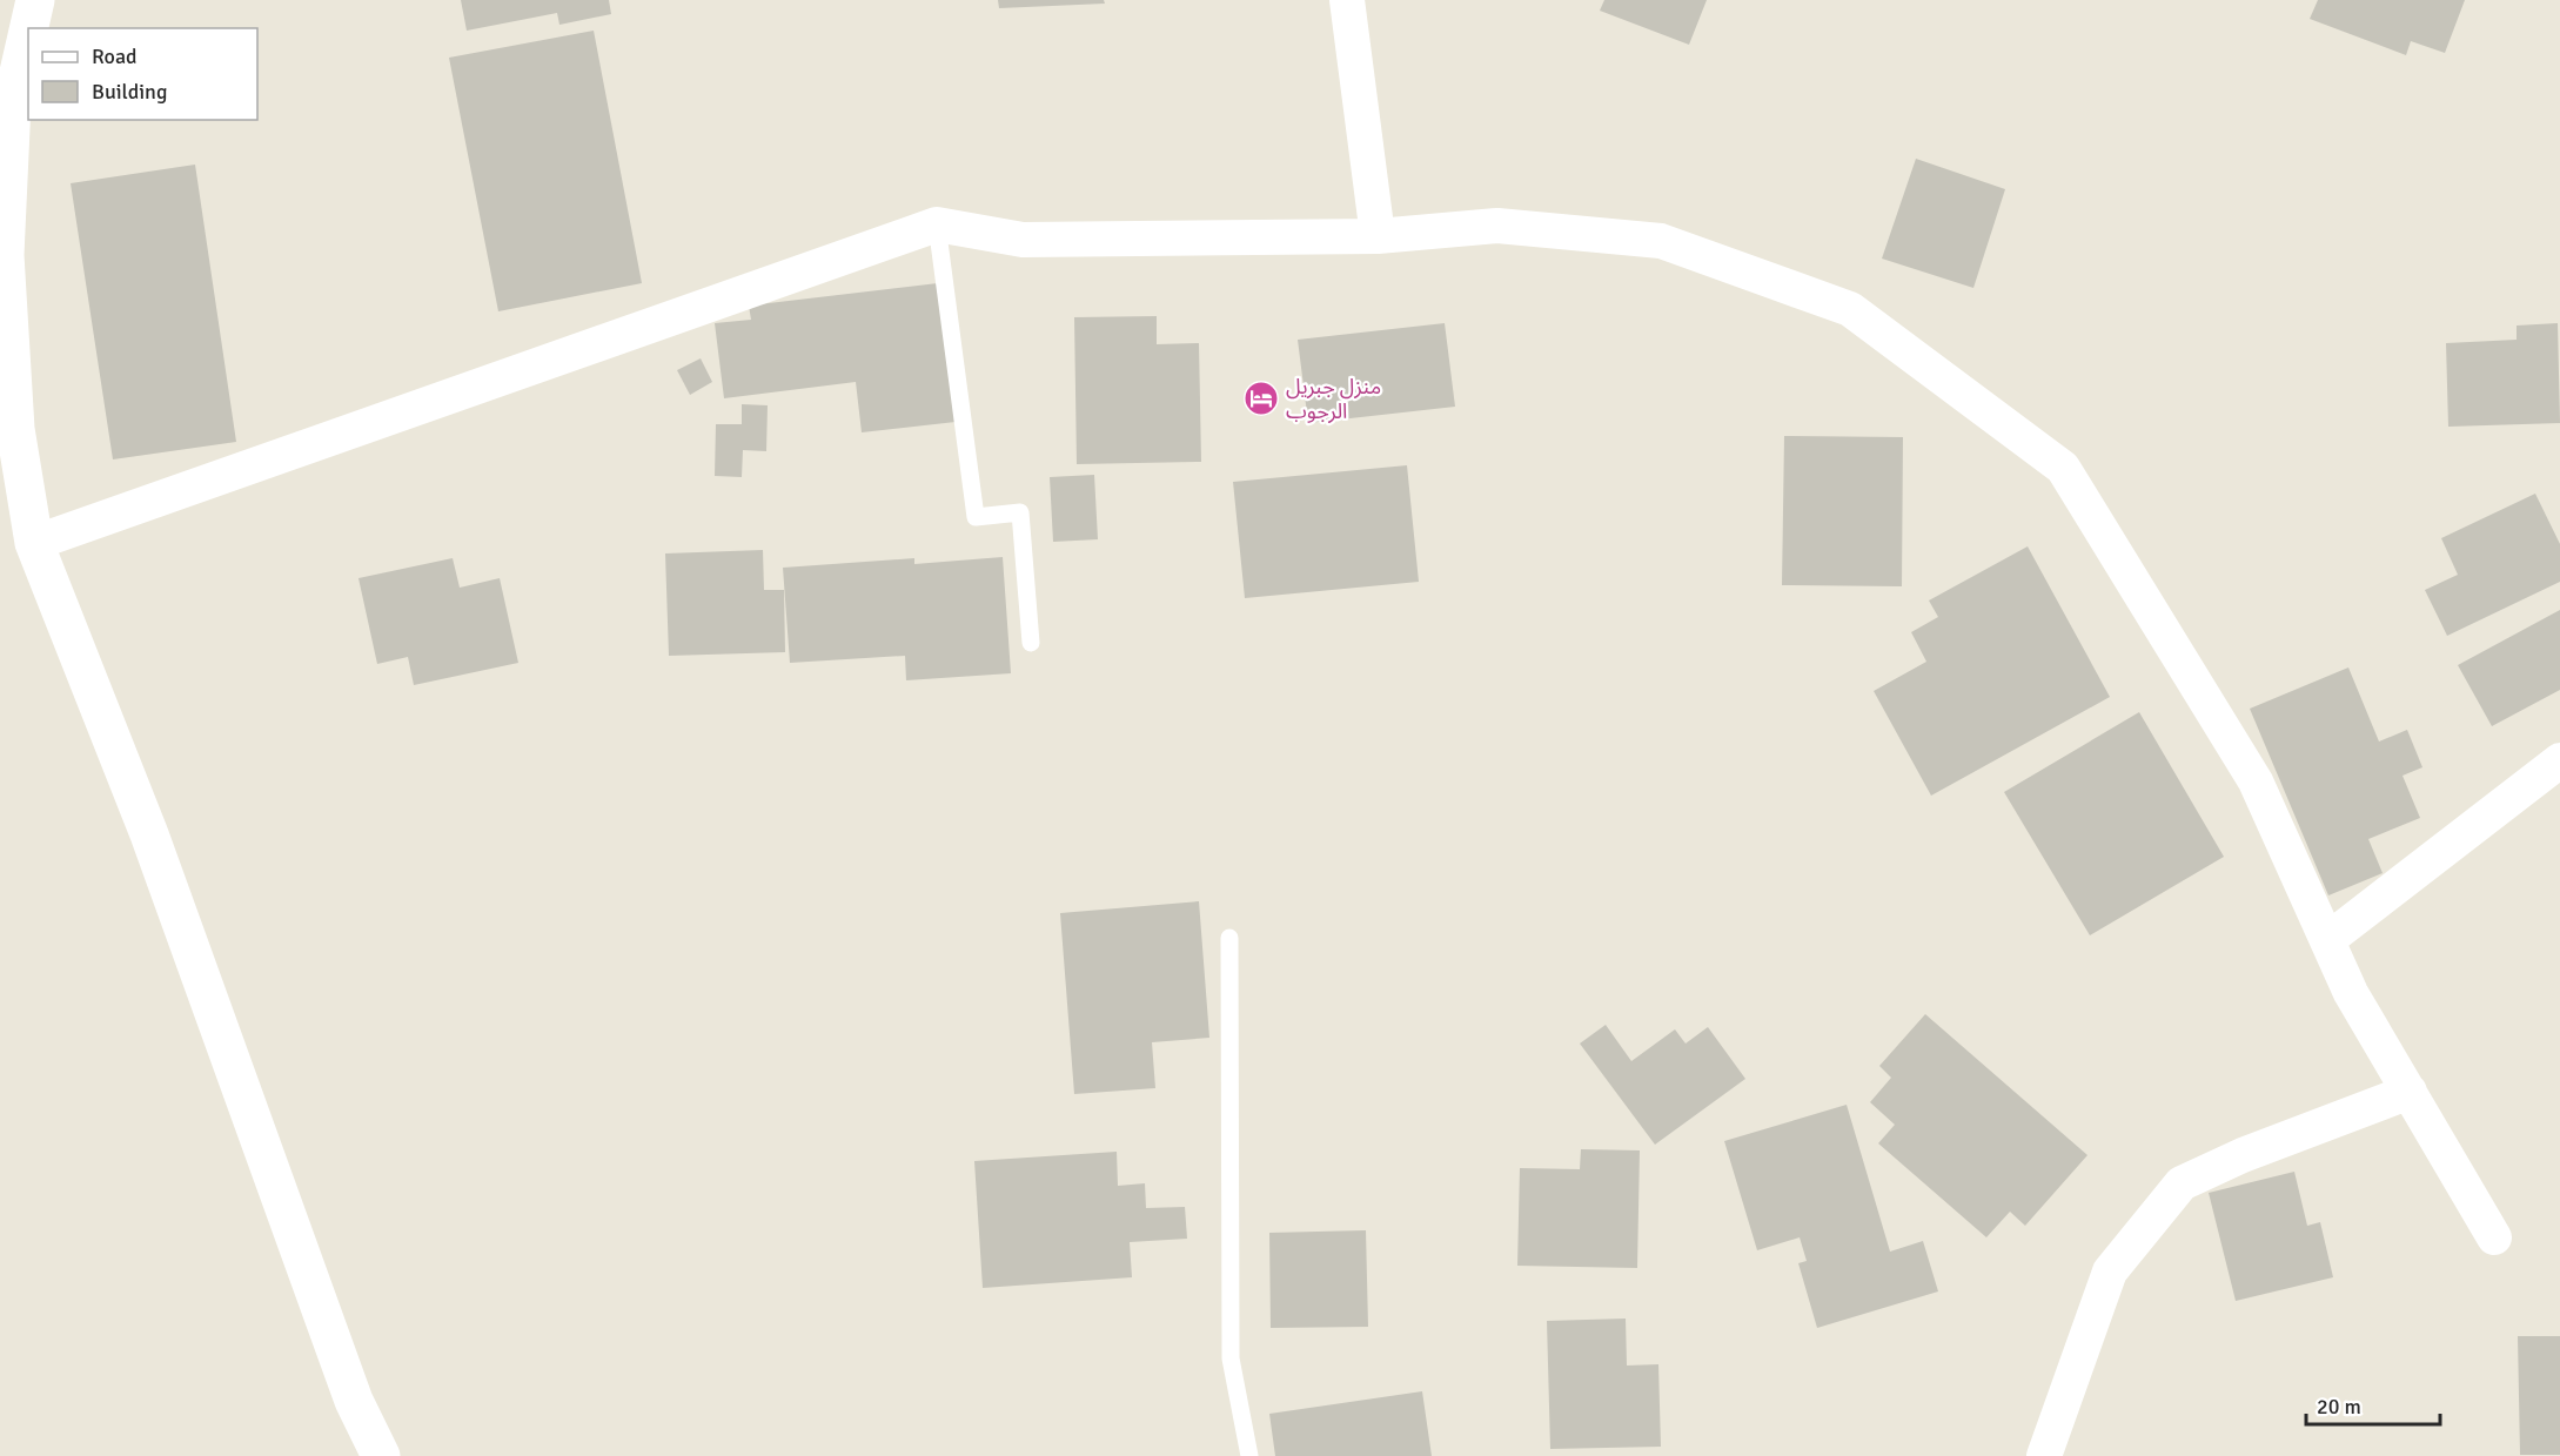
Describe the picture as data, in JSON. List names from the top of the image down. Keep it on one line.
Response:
{"places":{"hotel":["منزل جبريل الرجوب"]},"legend":["Road","Building"],"scale_bar":"20 m"}
